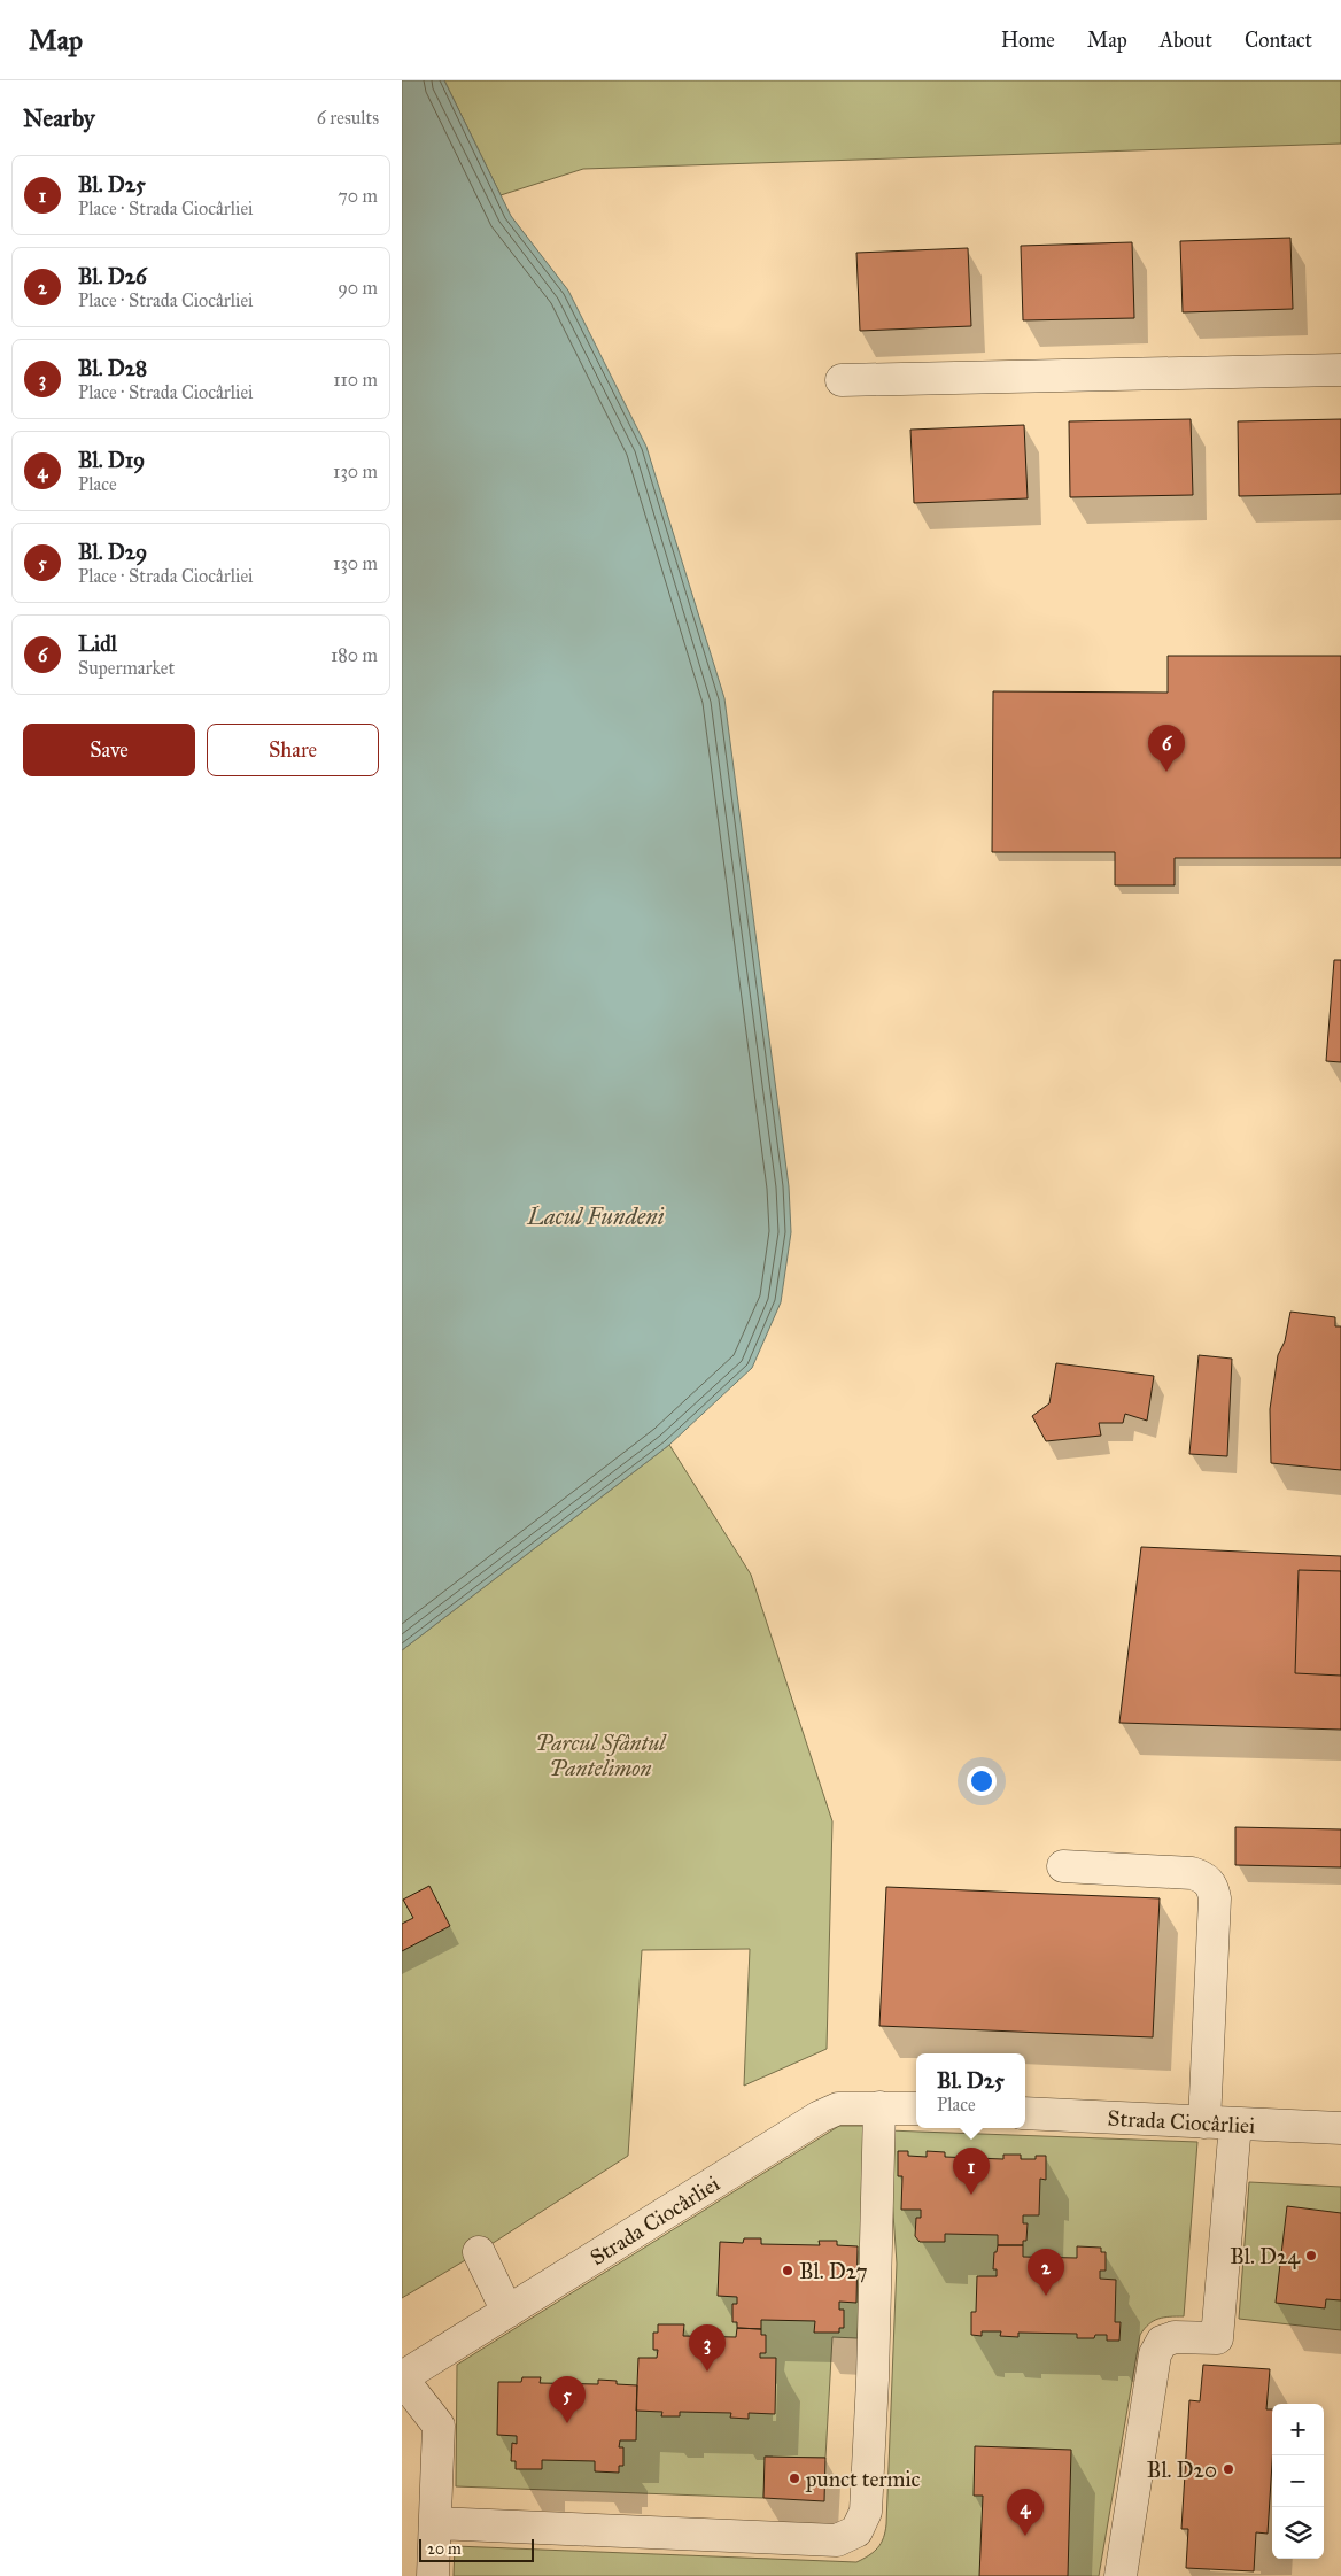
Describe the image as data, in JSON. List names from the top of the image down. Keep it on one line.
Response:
{"streets":{"street":["Strada Ciocârliei"]},"water":["Lacul Fundeni"],"parks":["Parcul Sfântul Pantelimon"],"places":["Bl. D24","Bl. D27","Bl. D20","punct termic"],"scale_bar":"20 m","page":{"header":"Map","nav":["Home","Map","About","Contact"],"heading":["Nearby","6 results"],"list":[{"mark":"1","name":"Bl. D25","note":"Place · Strada Ciocârliei","value":"70 m"},{"mark":"2","name":"Bl. D26","note":"Place · Strada Ciocârliei","value":"90 m"},{"mark":"3","name":"Bl. D28","note":"Place · Strada Ciocârliei","value":"110 m"},{"mark":"4","name":"Bl. D19","note":"Place","value":"130 m"},{"mark":"5","name":"Bl. D29","note":"Place · Strada Ciocârliei","value":"130 m"},{"mark":"6","name":"Lidl","note":"Supermarket","value":"180 m"}],"buttons":["Save","Share"],"pins":["6","1","2","3","5","4"],"popup":["Bl. D25","Place"],"map_buttons":["+","−"],"scale":"20 m"}}
